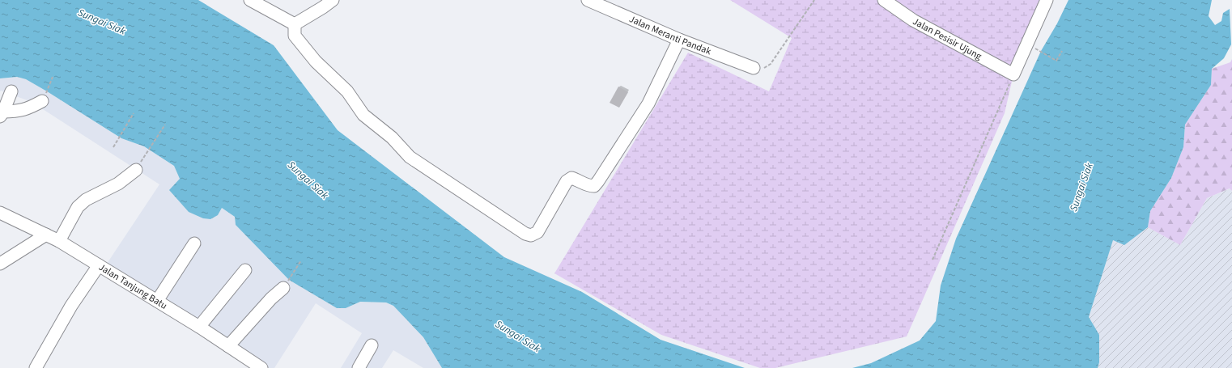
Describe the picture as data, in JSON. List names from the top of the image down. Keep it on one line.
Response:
{"streets":{"street":["Jalan Meranti Pandak","Jalan Pesisir Ujung","Jalan Tanjung Batu"]},"water":["Sungai Siak"]}
